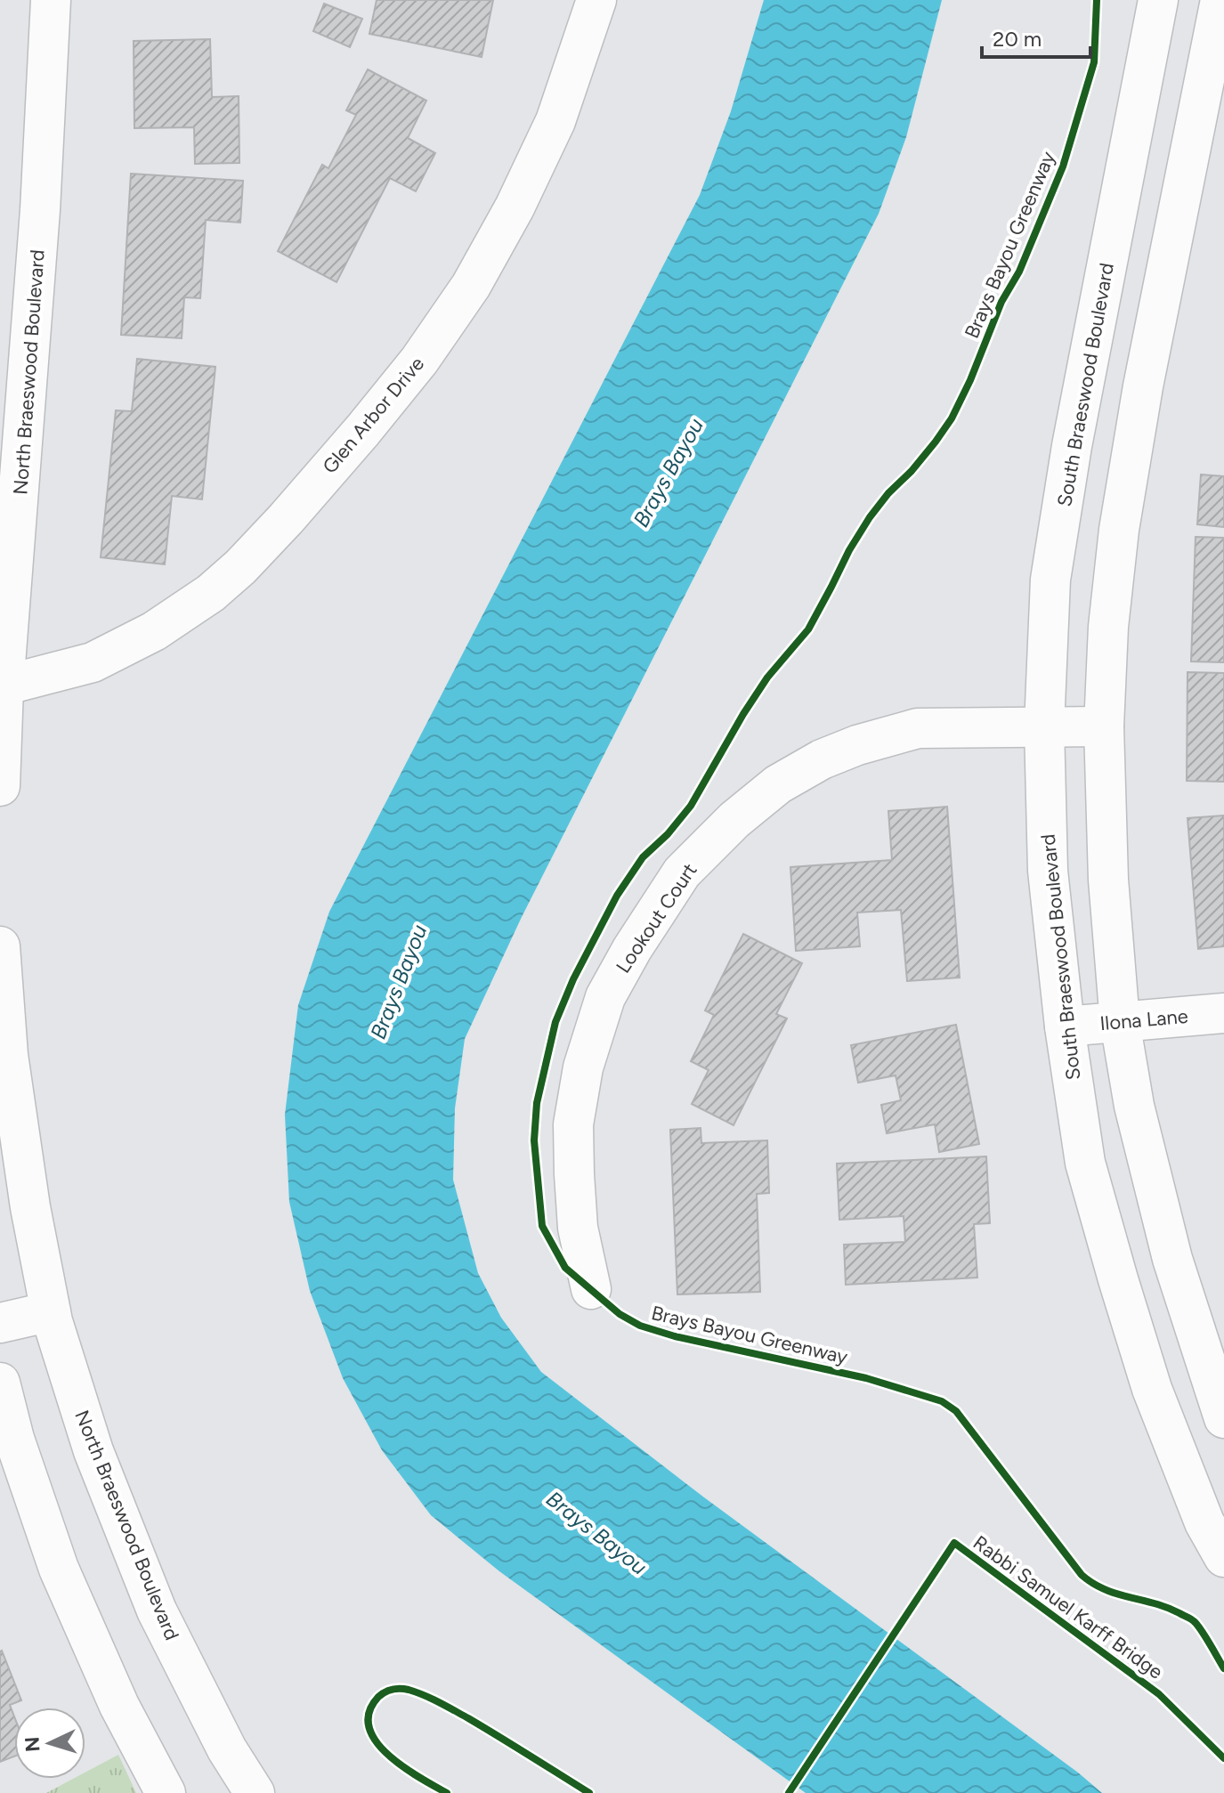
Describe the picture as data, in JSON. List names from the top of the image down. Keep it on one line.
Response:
{"streets":{"main road":["North Braeswood Boulevard","South Braeswood Boulevard","Glen Arbor Drive","Lookout Court","Ilona Lane"],"cycle path":["Brays Bayou Greenway","Rabbi Samuel Karff Bridge"]},"crossings":[["North Braeswood Boulevard","Glen Arbor Drive"],["South Braeswood Boulevard","Lookout Court"],["South Braeswood Boulevard","Ilona Lane"]],"water":["Brays Bayou"],"scale_bar":"20 m","north":"left"}
